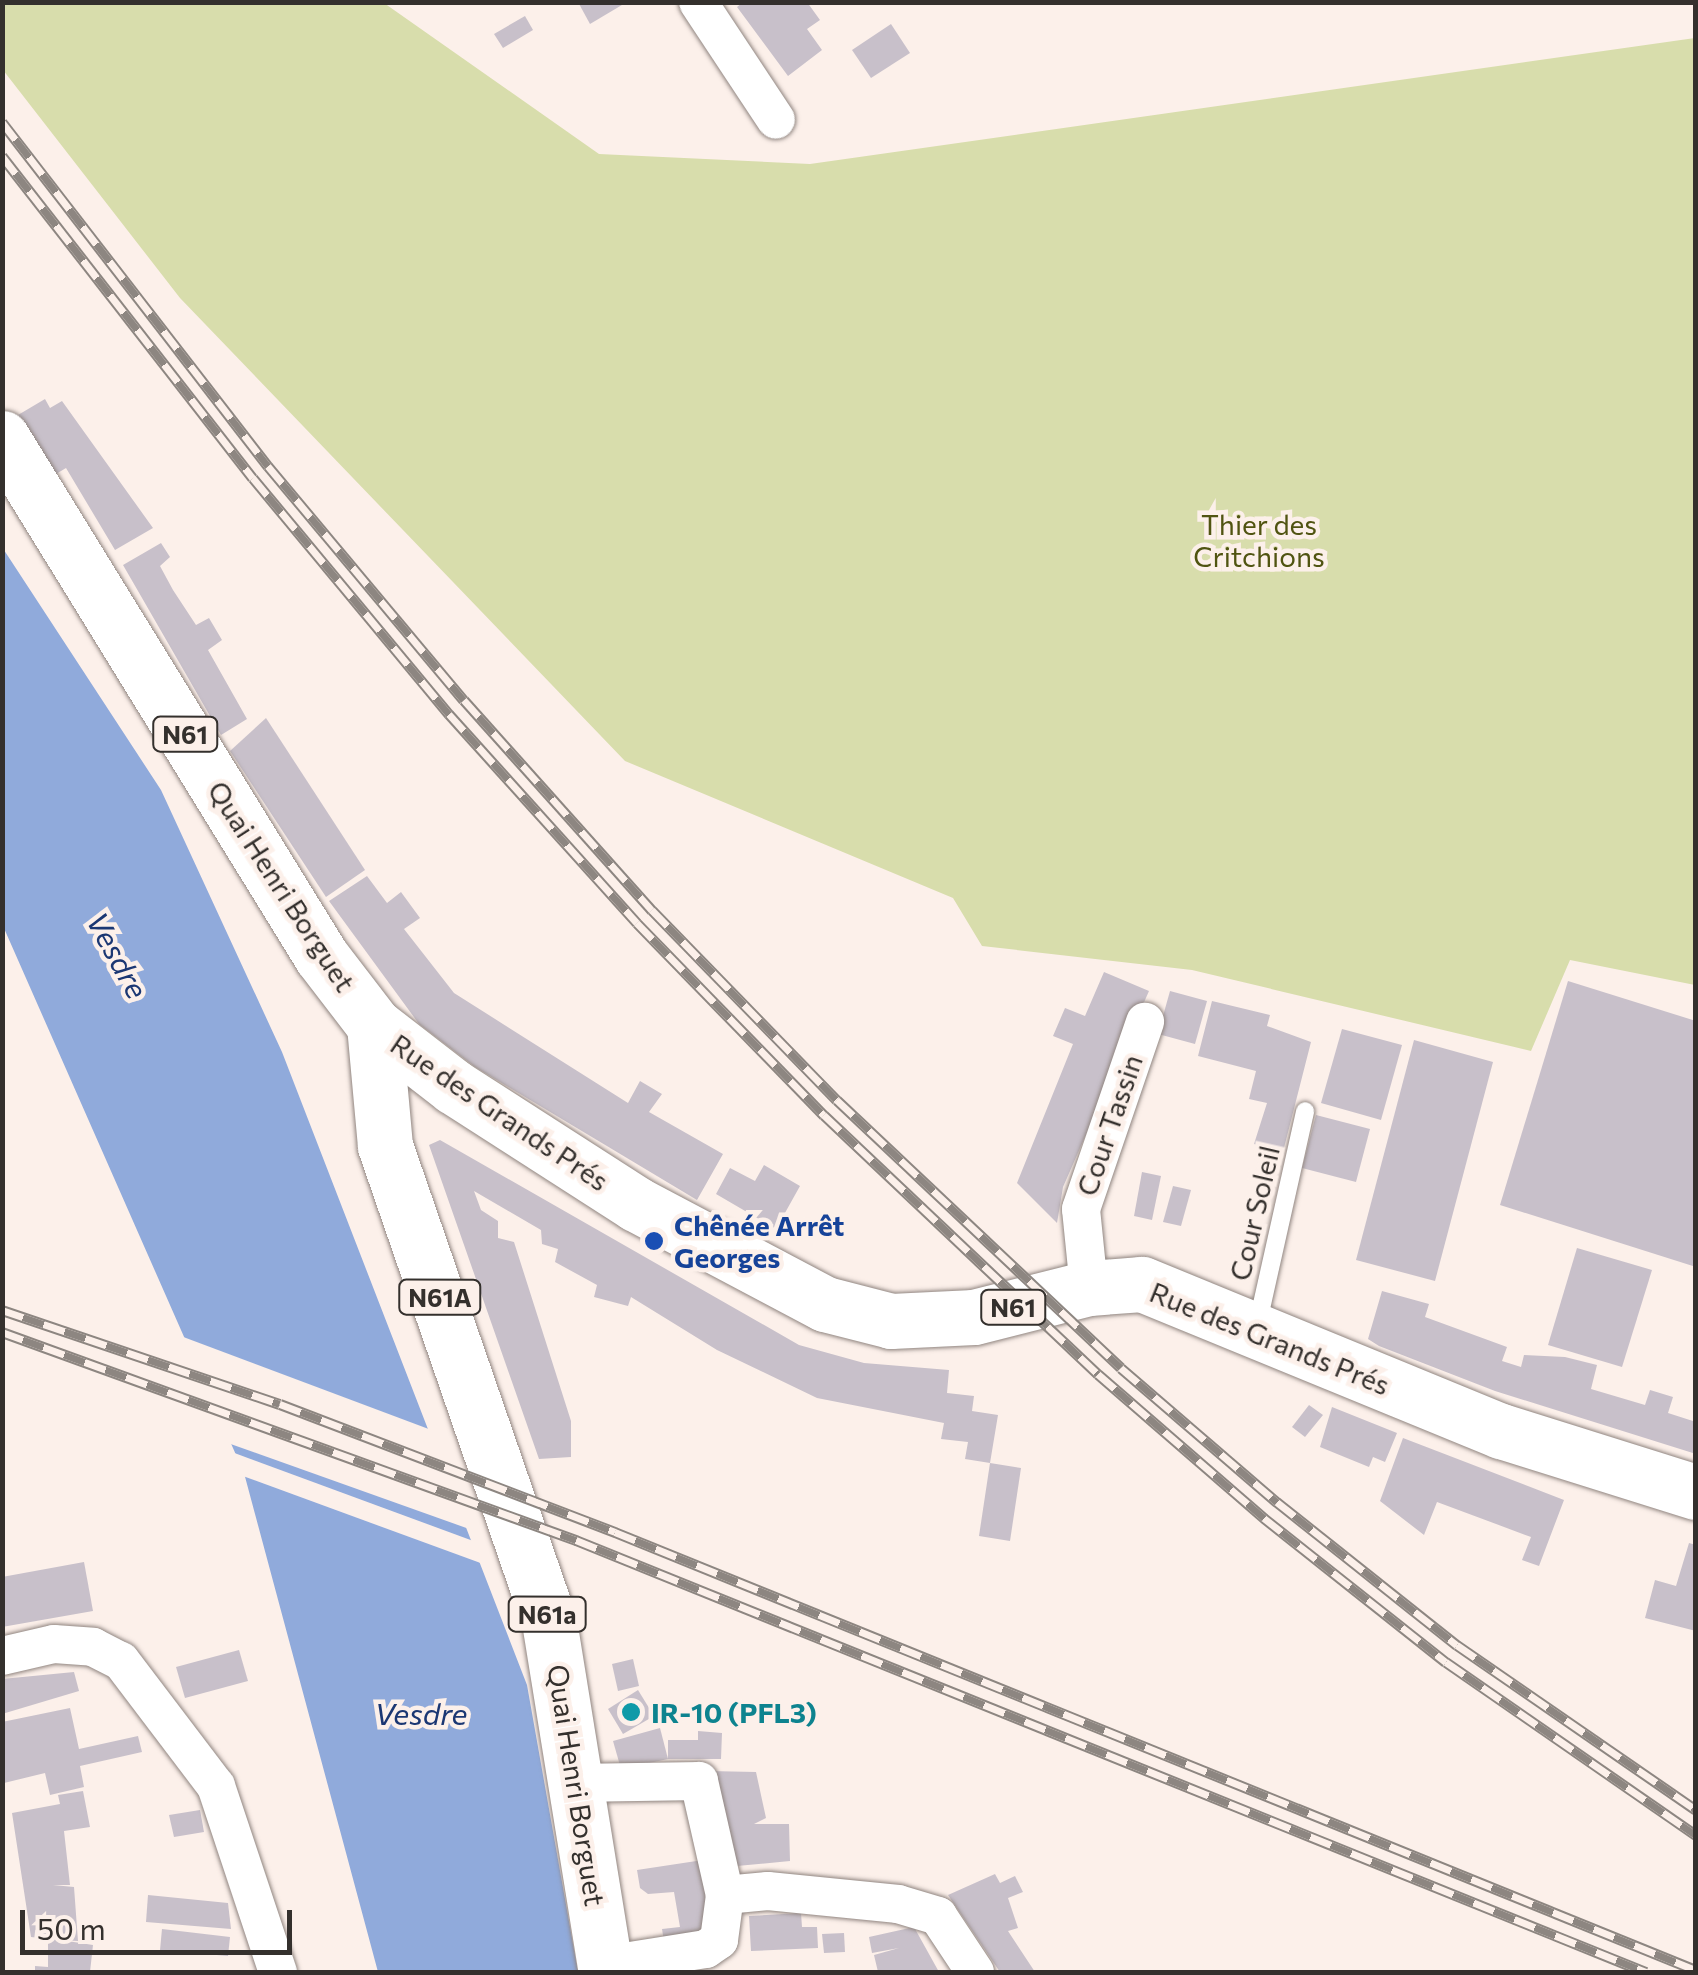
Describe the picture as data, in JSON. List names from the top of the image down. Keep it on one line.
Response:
{"streets":{"main road":["N61","Quai Henri Borguet","Rue des Grands Prés","N61A","N61a"],"street":["Cour Tassin"],"lane":["Cour Soleil"]},"crossings":[["Quai Henri Borguet","Rue des Grands Prés"],["Rue des Grands Prés","Cour Tassin"],["Rue des Grands Prés","Cour Soleil"]],"water":["Vesdre"],"parks":["Thier des Critchions"],"places":["Chênée Arrêt Georges","IR-10 (PFL3)"],"scale_bar":"50 m"}
